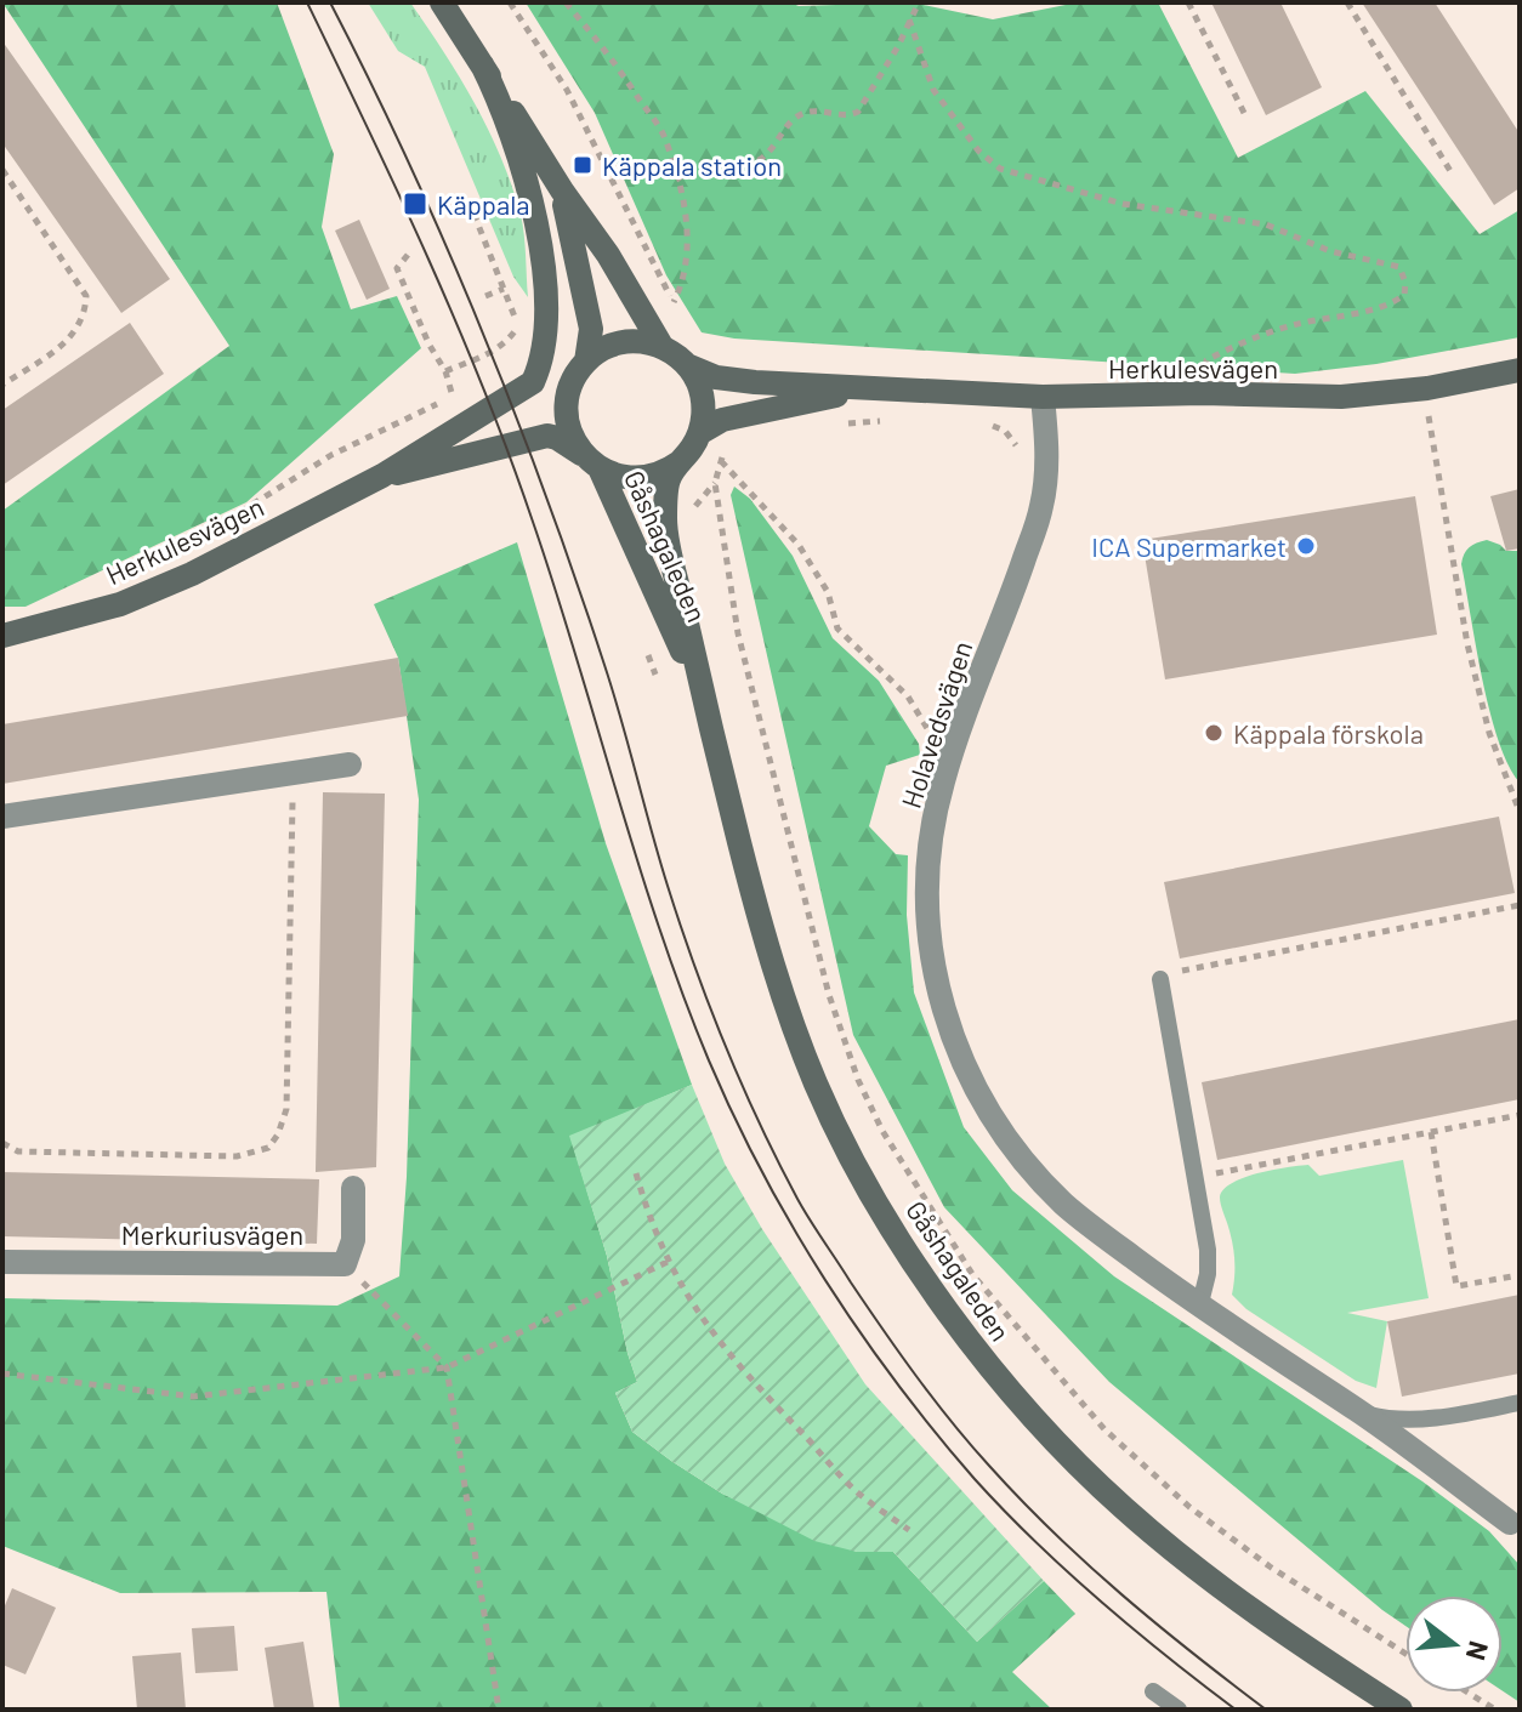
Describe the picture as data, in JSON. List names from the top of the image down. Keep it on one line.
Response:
{"streets":{"main road":["Herkulesvägen","Gåshagaleden"],"street":["Holavedsvägen","Merkuriusvägen"]},"crossings":[["Herkulesvägen","Gåshagaleden"],["Herkulesvägen","Holavedsvägen"]],"places":{"transit":["Käppala station","Käppala"],"other":["ICA Supermarket","Käppala förskola"]},"north":"right"}
